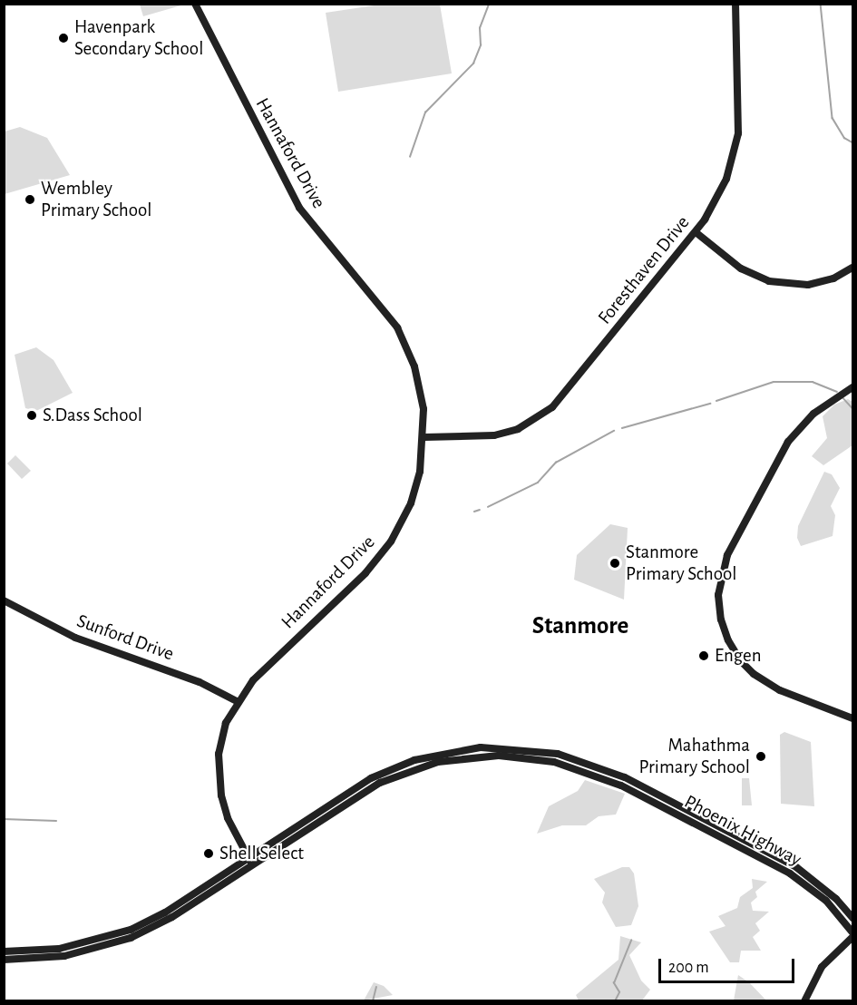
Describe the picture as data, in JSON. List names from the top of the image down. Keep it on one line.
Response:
{"streets":{"street":["Hannaford Drive","Foresthaven Drive","Sunford Drive","Phoenix Highway"]},"crossings":[["Hannaford Drive","Foresthaven Drive"],["Hannaford Drive","Sunford Drive"],["Hannaford Drive","Phoenix Highway"]],"districts":["Stanmore"],"places":["Havenpark Secondary School","Wembley Primary School","S.Dass School","Stanmore Primary School","Engen","Mahathma Primary School","Shell Select"],"scale_bar":"200 m"}
